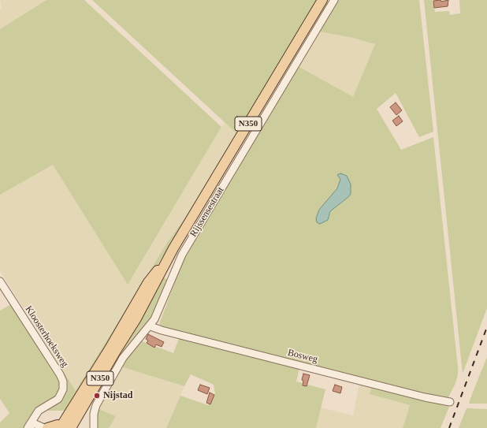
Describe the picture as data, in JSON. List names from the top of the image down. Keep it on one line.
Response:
{"streets":{"main road":["N350","Rijssensestraat"],"street":["Kloosterhoeksweg","Bosweg"]},"crossings":[["Rijssensestraat","Bosweg"]],"places":["Nijstad"]}
